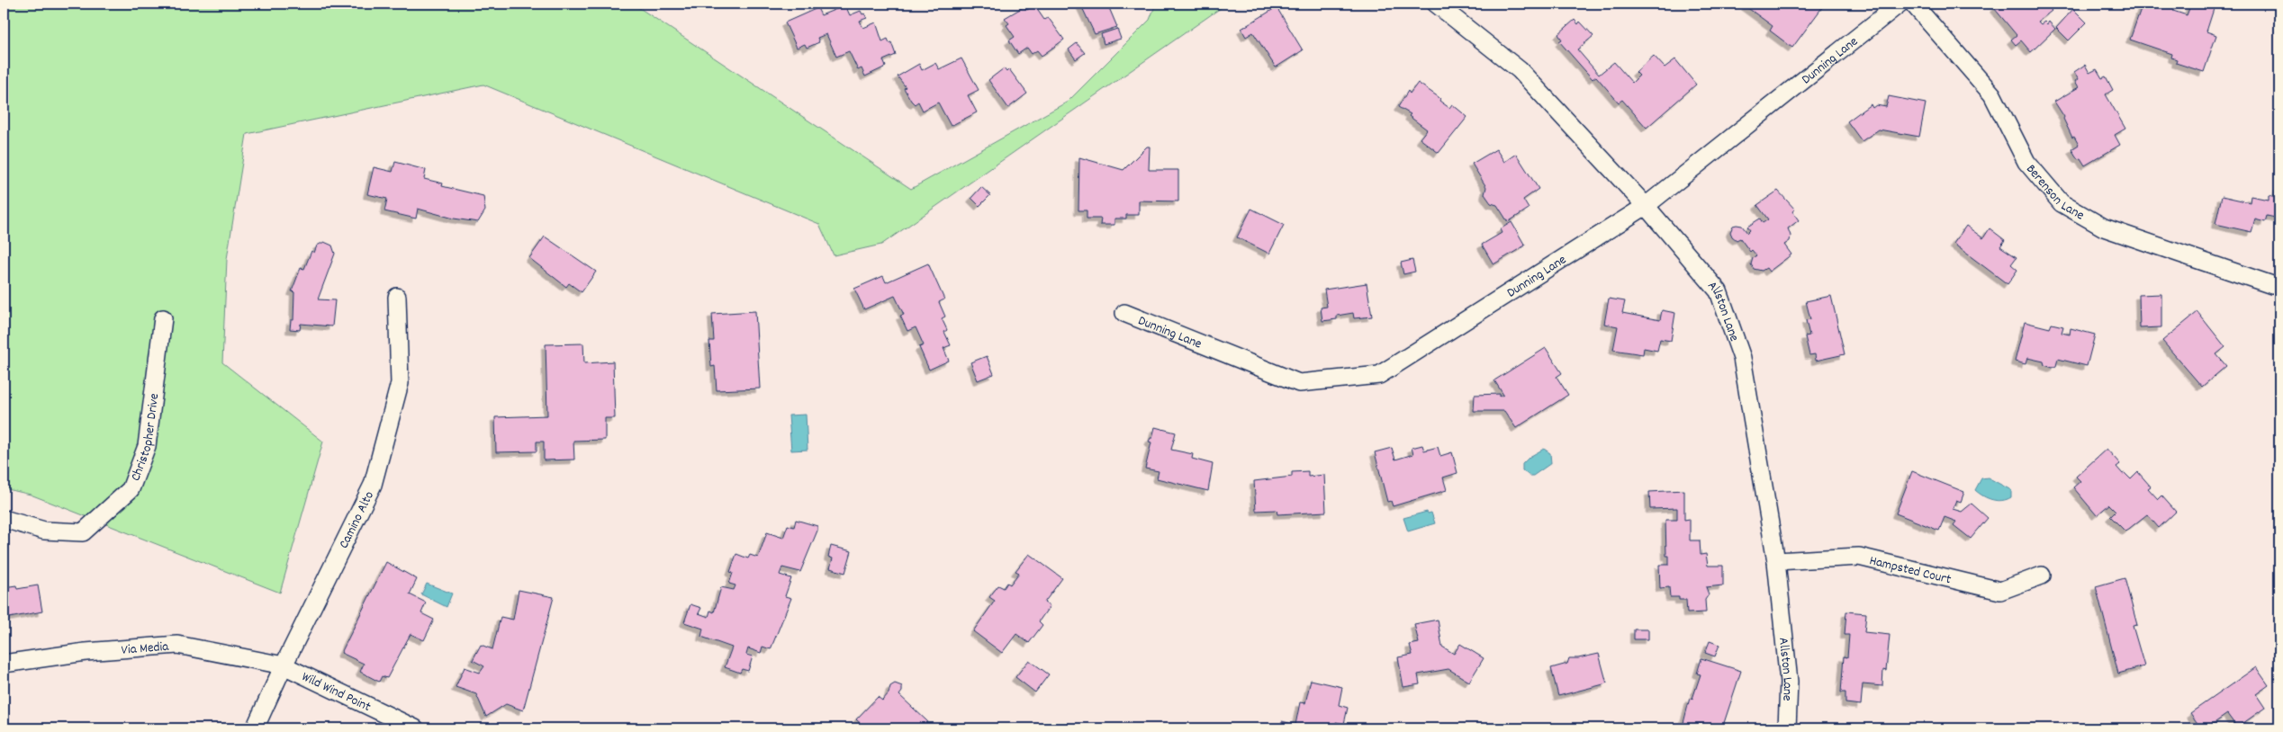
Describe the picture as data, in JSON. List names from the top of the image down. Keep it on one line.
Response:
{"streets":{"street":["Dunning Lane","Berenson Lane","Allston Lane","Christopher Drive","Camino Alto","Hampsted Court","Via Media","Wild Wind Point"]},"crossings":[["Dunning Lane","Allston Lane"],["Allston Lane","Hampsted Court"],["Camino Alto","Via Media"],["Camino Alto","Wild Wind Point"],["Via Media","Wild Wind Point"]]}
